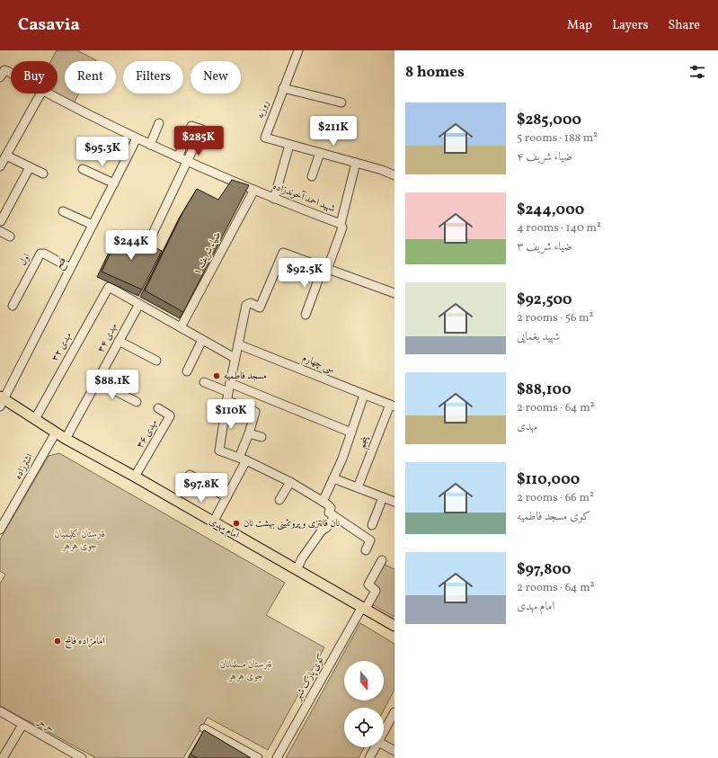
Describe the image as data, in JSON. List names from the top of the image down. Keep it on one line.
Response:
{"streets":{"main road":["امام مهدی"],"street":["روزبه","شهید احمد آخوندزاده","ضیاء شریف ۱","اول","فتح","مهدی ۳۴","مهدی ۳۲","سی چهارم","مهدی ۳۶","پنجم","اشترزاده","کوی پارک شهر","حرحر"]},"crossings":[["شهید احمد آخوندزاده","ضیاء شریف ۱"],["شهید احمد آخوندزاده","فتح"],["اول","فتح"],["فتح","امام مهدی"],["مهدی ۳۴","مهدی ۳۲"],["مهدی ۳۴","امام مهدی"],["مهدی ۳۲","امام مهدی"],["سی چهارم","پنجم"],["مهدی ۳۶","امام مهدی"],["اشترزاده","امام مهدی"],["امام مهدی","کوی پارک شهر"]],"parks":["قبرستان کلیمیان جوی هرهر","قبرستان مسلمانان جوی هرهر"],"places":["مسجد فاطمیه","نان فانتزی و پروتئینی بهشت نان","امامزاده فاتح"],"north":"bottom","page":{"header":"Casavia","nav":["Map","Layers","Share"],"heading":"8 homes","chip":["Buy","Rent","Filters","New"],"list":[{"name":"$285,000","note":"5 rooms · 188 m² · ضیاء شریف ۴"},{"name":"$244,000","note":"4 rooms · 140 m² · ضیاء شریف ۳"},{"name":"$92,500","note":"2 rooms · 56 m² · شهید یغمایی"},{"name":"$88,100","note":"2 rooms · 64 m² · مهدی"},{"name":"$110,000","note":"2 rooms · 66 m² · کوی مسجد فاطمیه"},{"name":"$97,800","note":"2 rooms · 64 m² · امام مهدی"}],"price":["$211K","$285K","$95.3K","$244K","$92.5K","$88.1K","$110K","$97.8K"]}}
